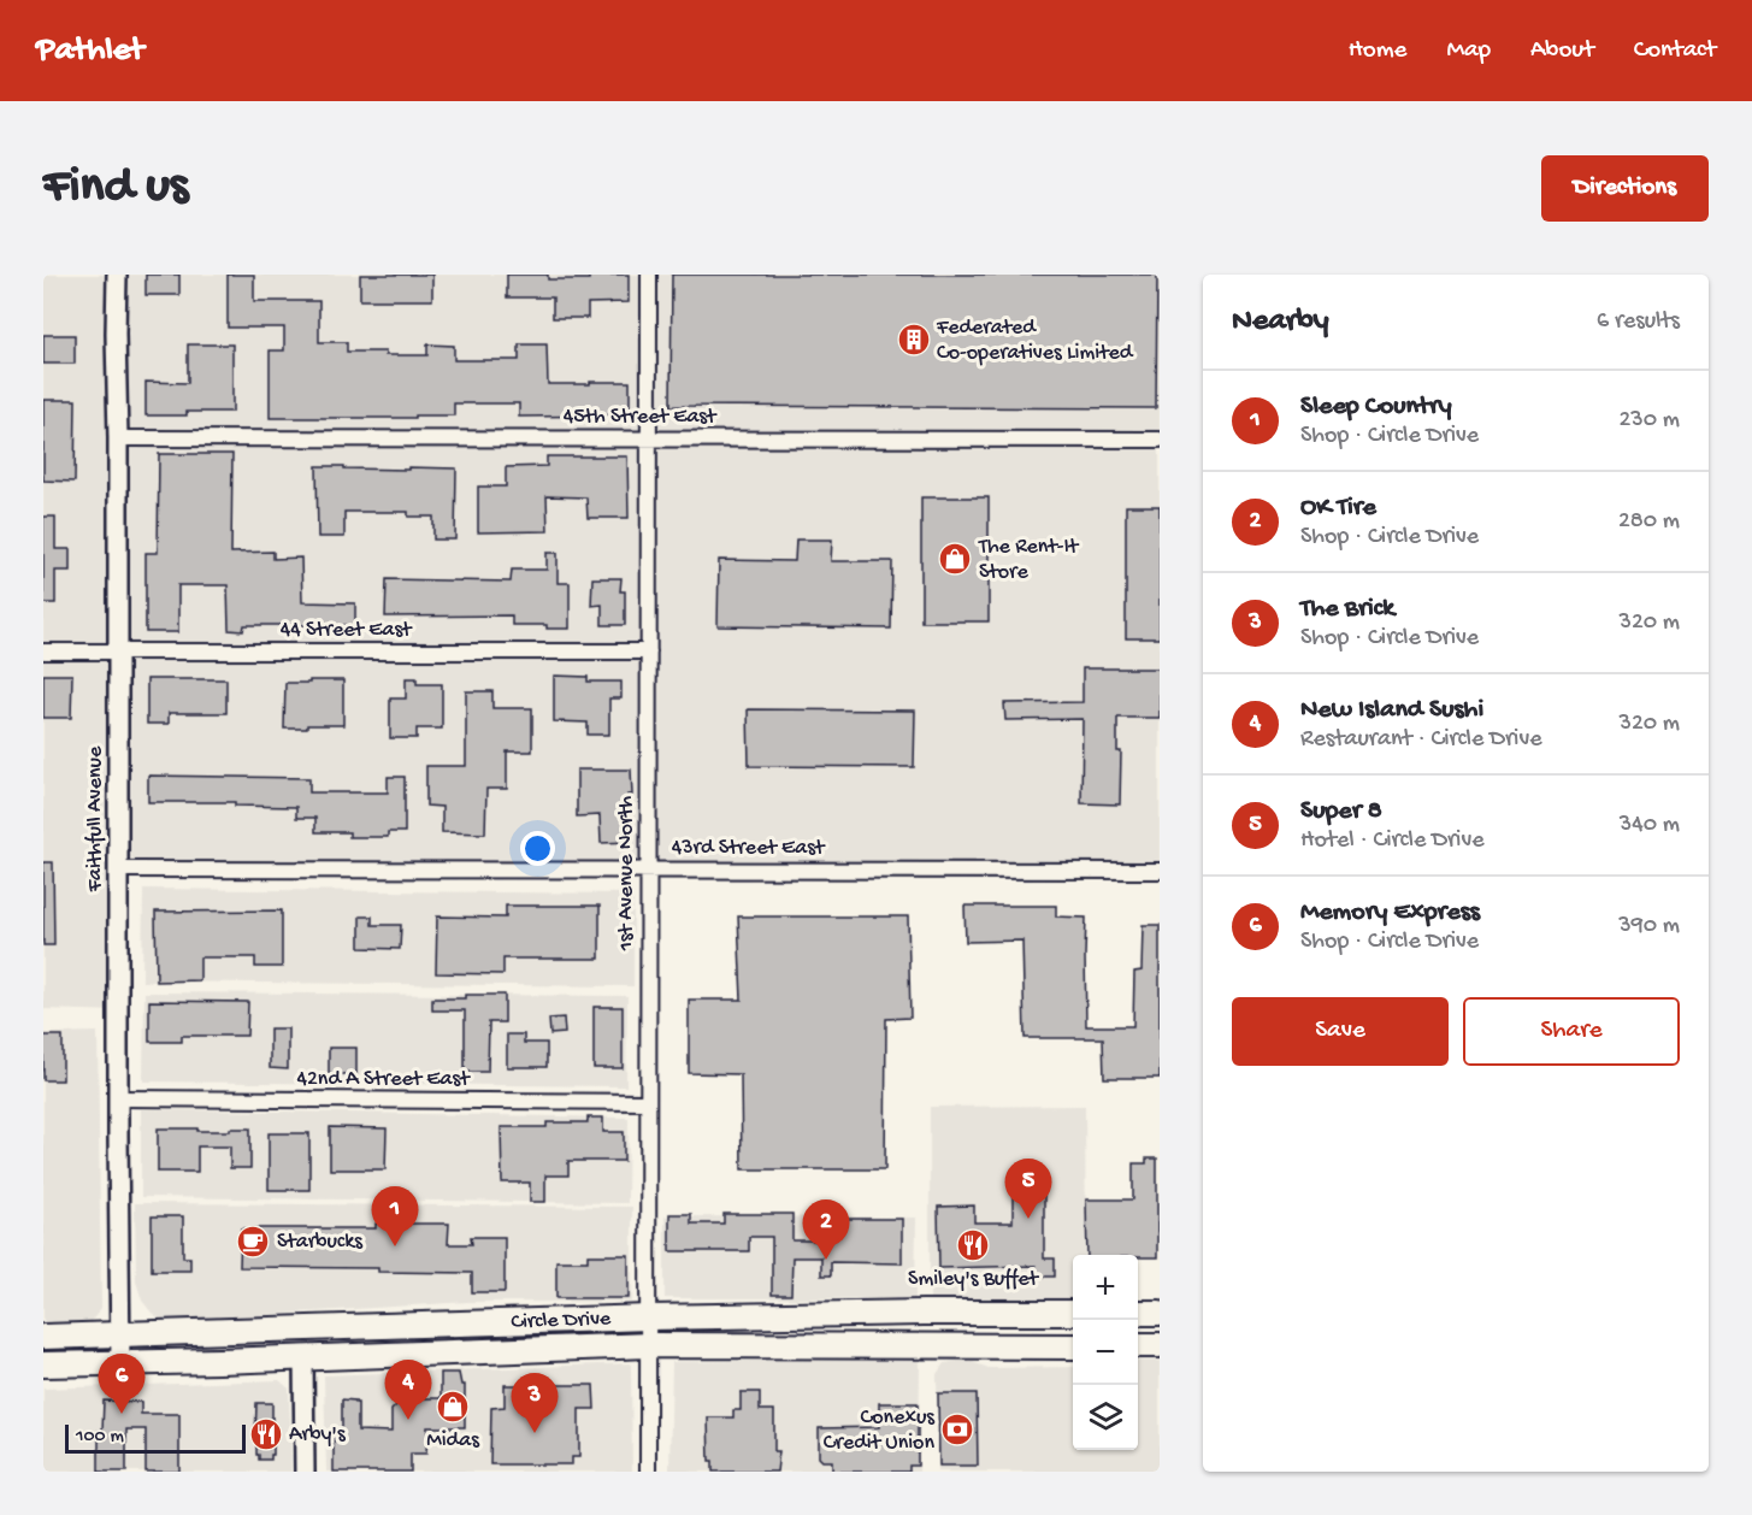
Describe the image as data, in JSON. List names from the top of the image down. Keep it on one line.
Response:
{"streets":{"highway":["Circle Drive"],"street":["45th Street East","44 Street East","Faithfull Avenue","43rd Street East","1st Avenue North","42nd A Street East"]},"crossings":[["45th Street East","Faithfull Avenue"],["45th Street East","1st Avenue North"],["44 Street East","Faithfull Avenue"],["44 Street East","1st Avenue North"],["Faithfull Avenue","43rd Street East"],["Faithfull Avenue","42nd A Street East"],["Faithfull Avenue","Circle Drive"],["43rd Street East","1st Avenue North"],["1st Avenue North","42nd A Street East"],["1st Avenue North","Circle Drive"]],"places":{"building":["Federated Co-operatives Limited"],"shop":["The Rent-It Store","Midas"],"cafe":["Starbucks"],"restaurant":["Smiley's Buffet","Arby's"],"bank":["Conexus Credit Union"]},"scale_bar":"100 m","page":{"header":"Pathlet","nav":["Home","Map","About","Contact"],"buttons":["Directions",["Save","Share"]],"title":"Find us","heading":["Nearby","6 results"],"list":[{"mark":"1","name":"Sleep Country","note":"Shop · Circle Drive","value":"230 m"},{"mark":"2","name":"OK Tire","note":"Shop · Circle Drive","value":"280 m"},{"mark":"3","name":"The Brick","note":"Shop · Circle Drive","value":"320 m"},{"mark":"4","name":"New Island Sushi","note":"Restaurant · Circle Drive","value":"320 m"},{"mark":"5","name":"Super 8","note":"Hotel · Circle Drive","value":"340 m"},{"mark":"6","name":"Memory Express","note":"Shop · Circle Drive","value":"390 m"}],"pins":["5","1","2","6","4","3"],"map_buttons":["+","−"],"scale":"100 m"}}
